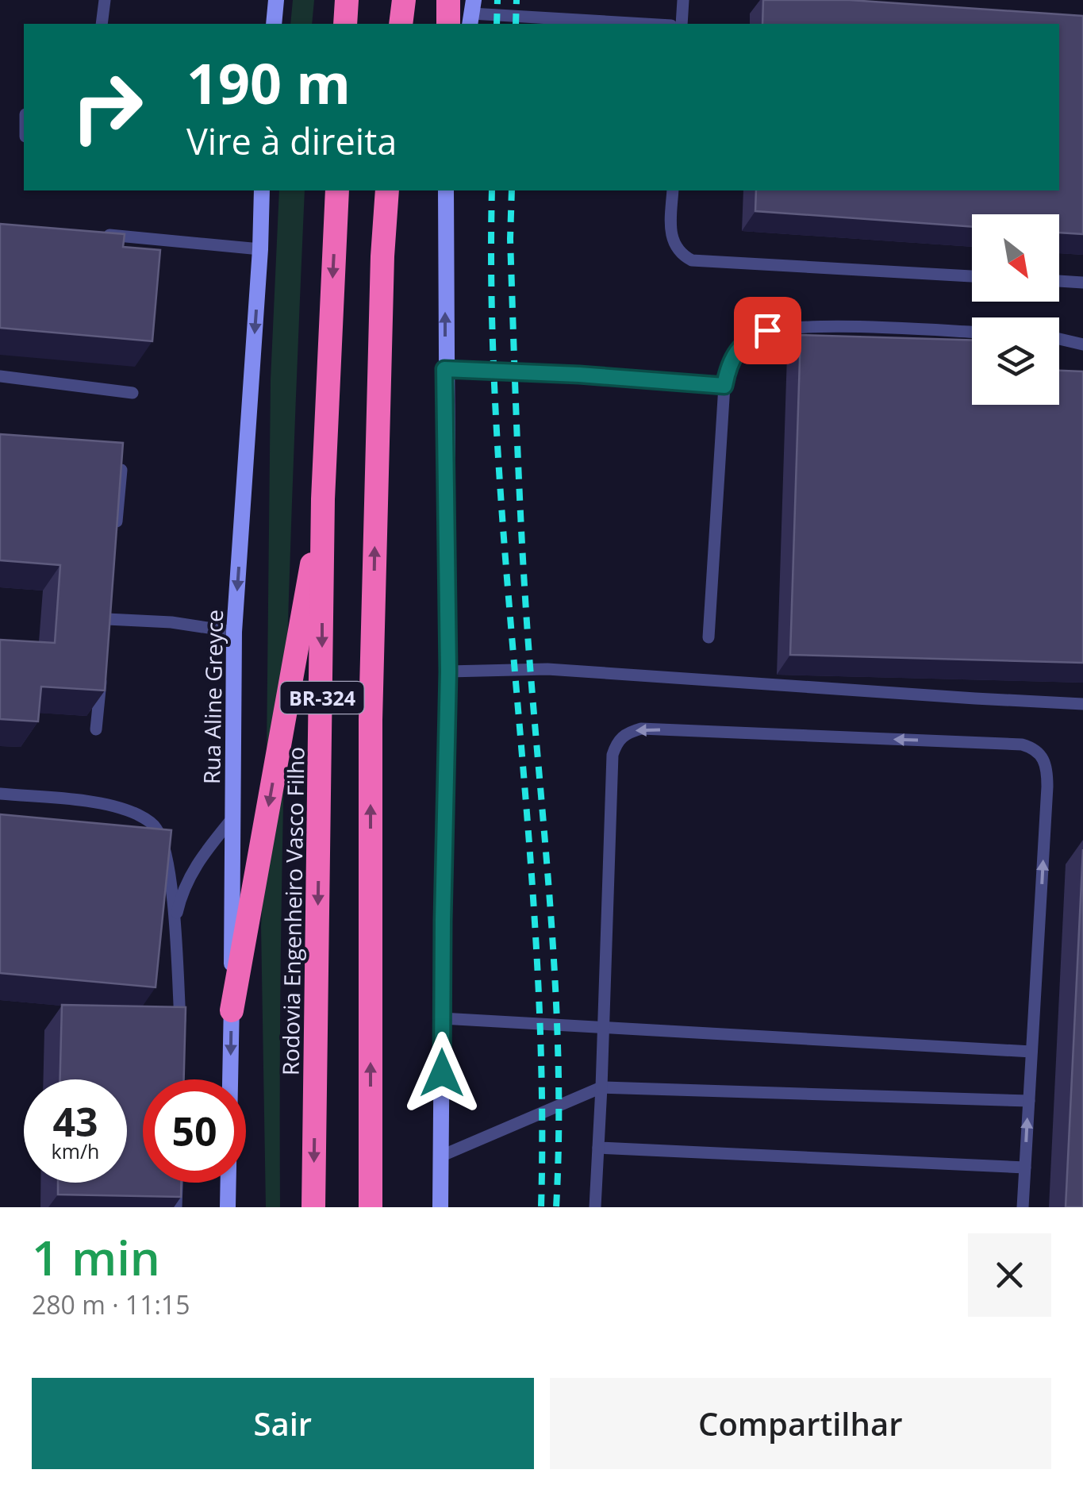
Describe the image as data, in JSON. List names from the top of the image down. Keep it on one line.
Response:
{"streets":{"highway":["BR-324","Rodovia Engenheiro Vasco Filho"],"main road":["Rua Aline Greyce"]},"one_way":["Rua Aline Greyce"],"north":"bottom right","page":{"turn":["190 m","Vire à direita"],"speed":"43 km/h","limit":"50","heading":["1 min","280 m · 11:15"],"buttons":["Sair","Compartilhar"]}}
